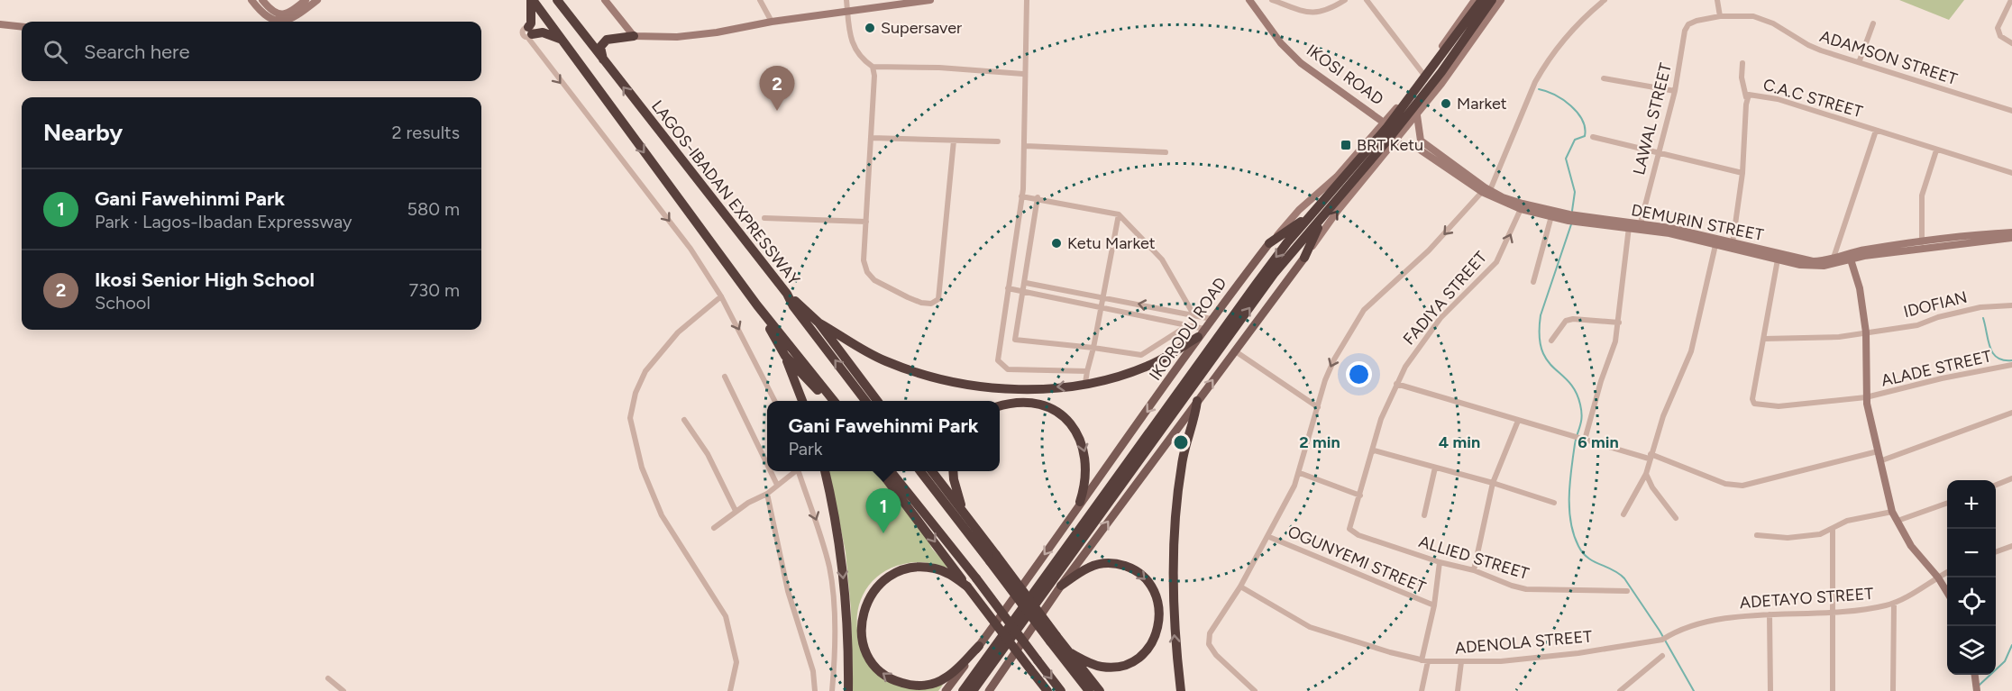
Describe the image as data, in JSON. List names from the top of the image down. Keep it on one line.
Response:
{"streets":{"highway":["LAGOS-IBADAN EXPRESSWAY","IKORODU ROAD"],"street":["ADAMSON STREET","IKOSI ROAD","C.A.C STREET","LAWAL STREET","DEMURIN STREET","FADIYA STREET","IDOFIAN","ALADE STREET","ALLIED STREET","OGUNYEMI STREET","ADETAYO STREET","ADENOLA STREET"]},"crossings":[["ADAMSON STREET","LAWAL STREET"],["IKOSI ROAD","IKORODU ROAD"],["C.A.C STREET","DEMURIN STREET"],["LAWAL STREET","DEMURIN STREET"],["DEMURIN STREET","FADIYA STREET"],["FADIYA STREET","ALLIED STREET"],["IDOFIAN","ALADE STREET"],["ADETAYO STREET","ADENOLA STREET"]],"one_way":["IKORODU ROAD"],"places":{"other":["Supersaver","Market","Ketu Market"],"transit":["BRT Ketu"]},"page":{"search":"Search here","pins":["2","1"],"heading":["Nearby","2 results"],"list":[{"mark":"1","name":"Gani Fawehinmi Park","note":"Park · Lagos-Ibadan Expressway","value":"580 m"},{"mark":"2","name":"Ikosi Senior High School","note":"School","value":"730 m"}],"popup":["Gani Fawehinmi Park","Park"],"map_buttons":["+","−"]},"rings":["2 min","4 min","6 min"]}
